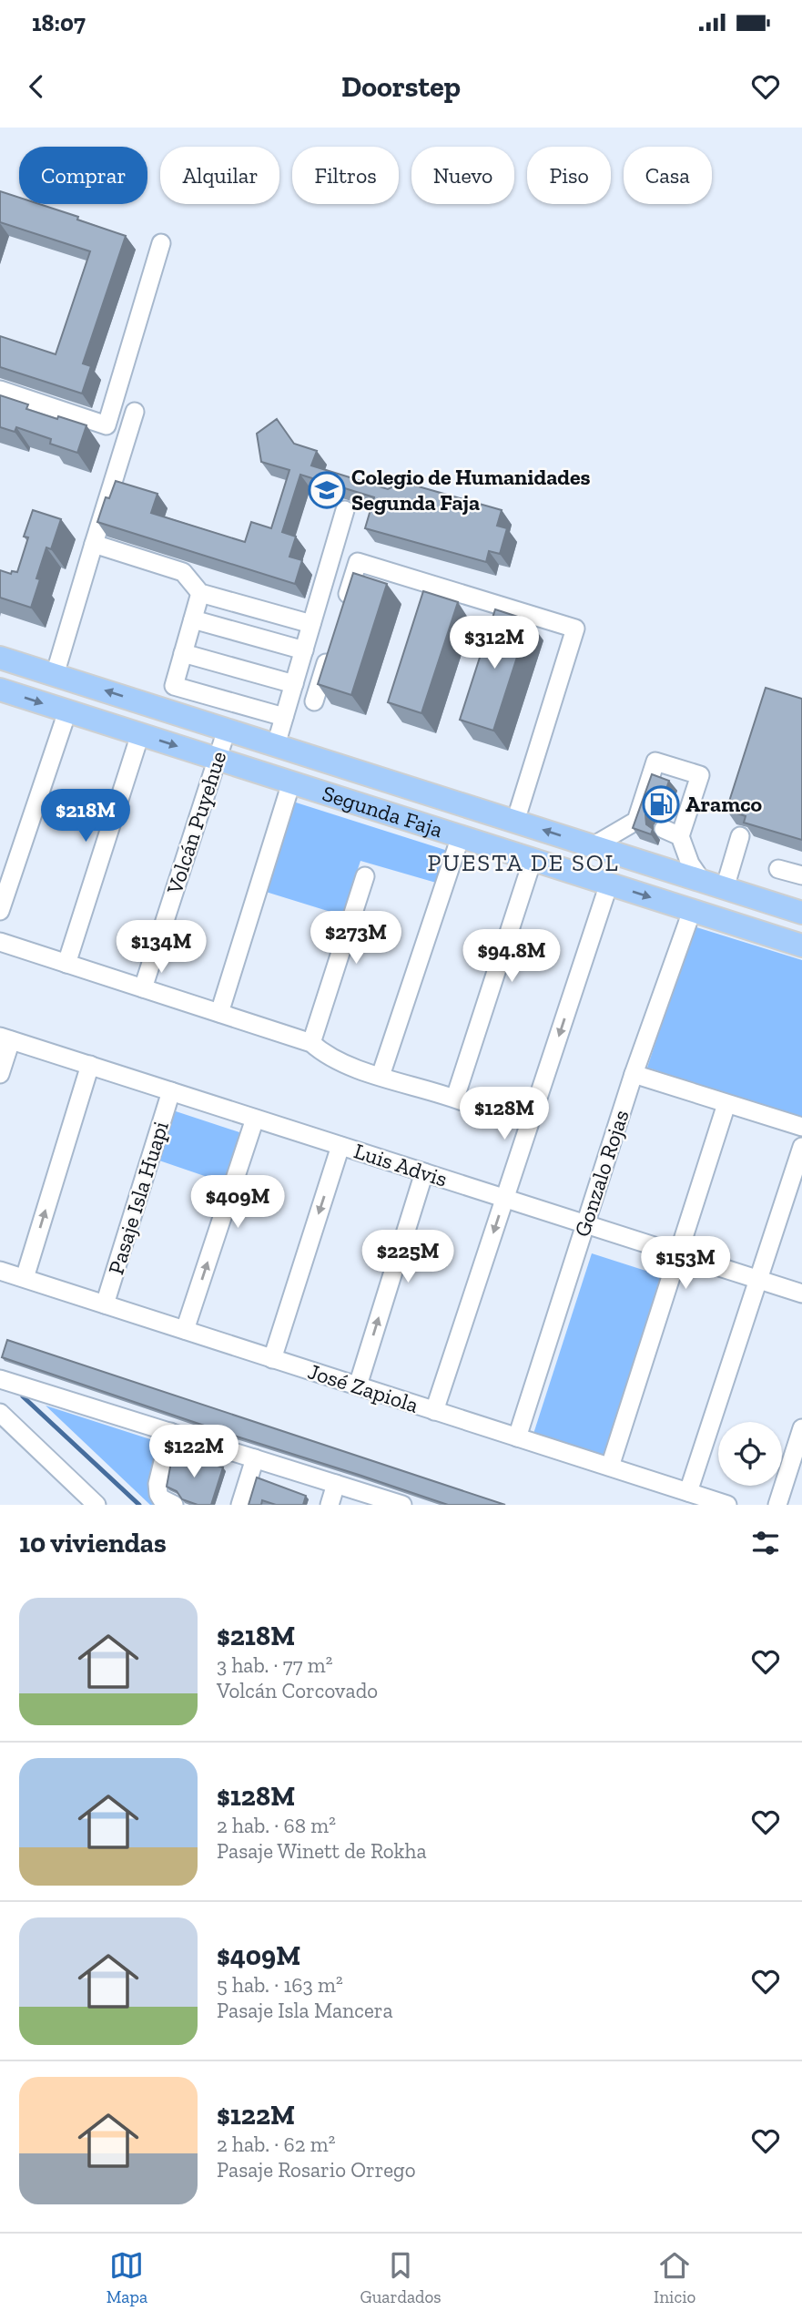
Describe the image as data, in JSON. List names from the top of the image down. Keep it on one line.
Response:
{"streets":{"main road":["Segunda Faja"],"street":["Volcán Puyehue","Luis Advis","Gonzalo Rojas","Pasaje Isla Huapi","José Zapiola"]},"crossings":[["Segunda Faja","Volcán Puyehue"],["Segunda Faja","Gonzalo Rojas"],["Luis Advis","Gonzalo Rojas"],["Luis Advis","Pasaje Isla Huapi"],["Gonzalo Rojas","José Zapiola"],["Pasaje Isla Huapi","José Zapiola"]],"districts":["PUESTA DE SOL"],"places":{"school or university":["Colegio de Humanidades Segunda Faja"],"fuel station":["Aramco"]},"page":{"status":"18:07","header":"Doorstep","chip":["Comprar","Alquilar","Filtros","Nuevo","Piso","Casa"],"price":["$312M","$218M","$273M","$134M","$94.8M","$128M","$409M","$225M","$153M","$122M"],"heading":"10 viviendas","list":[{"name":"$218M","note":"3 hab. · 77 m² · Volcán Corcovado"},{"name":"$128M","note":"2 hab. · 68 m² · Pasaje Winett de Rokha"},{"name":"$409M","note":"5 hab. · 163 m² · Pasaje Isla Mancera"},{"name":"$122M","note":"2 hab. · 62 m² · Pasaje Rosario Orrego"}],"tabs":["Mapa","Guardados","Inicio"]}}
